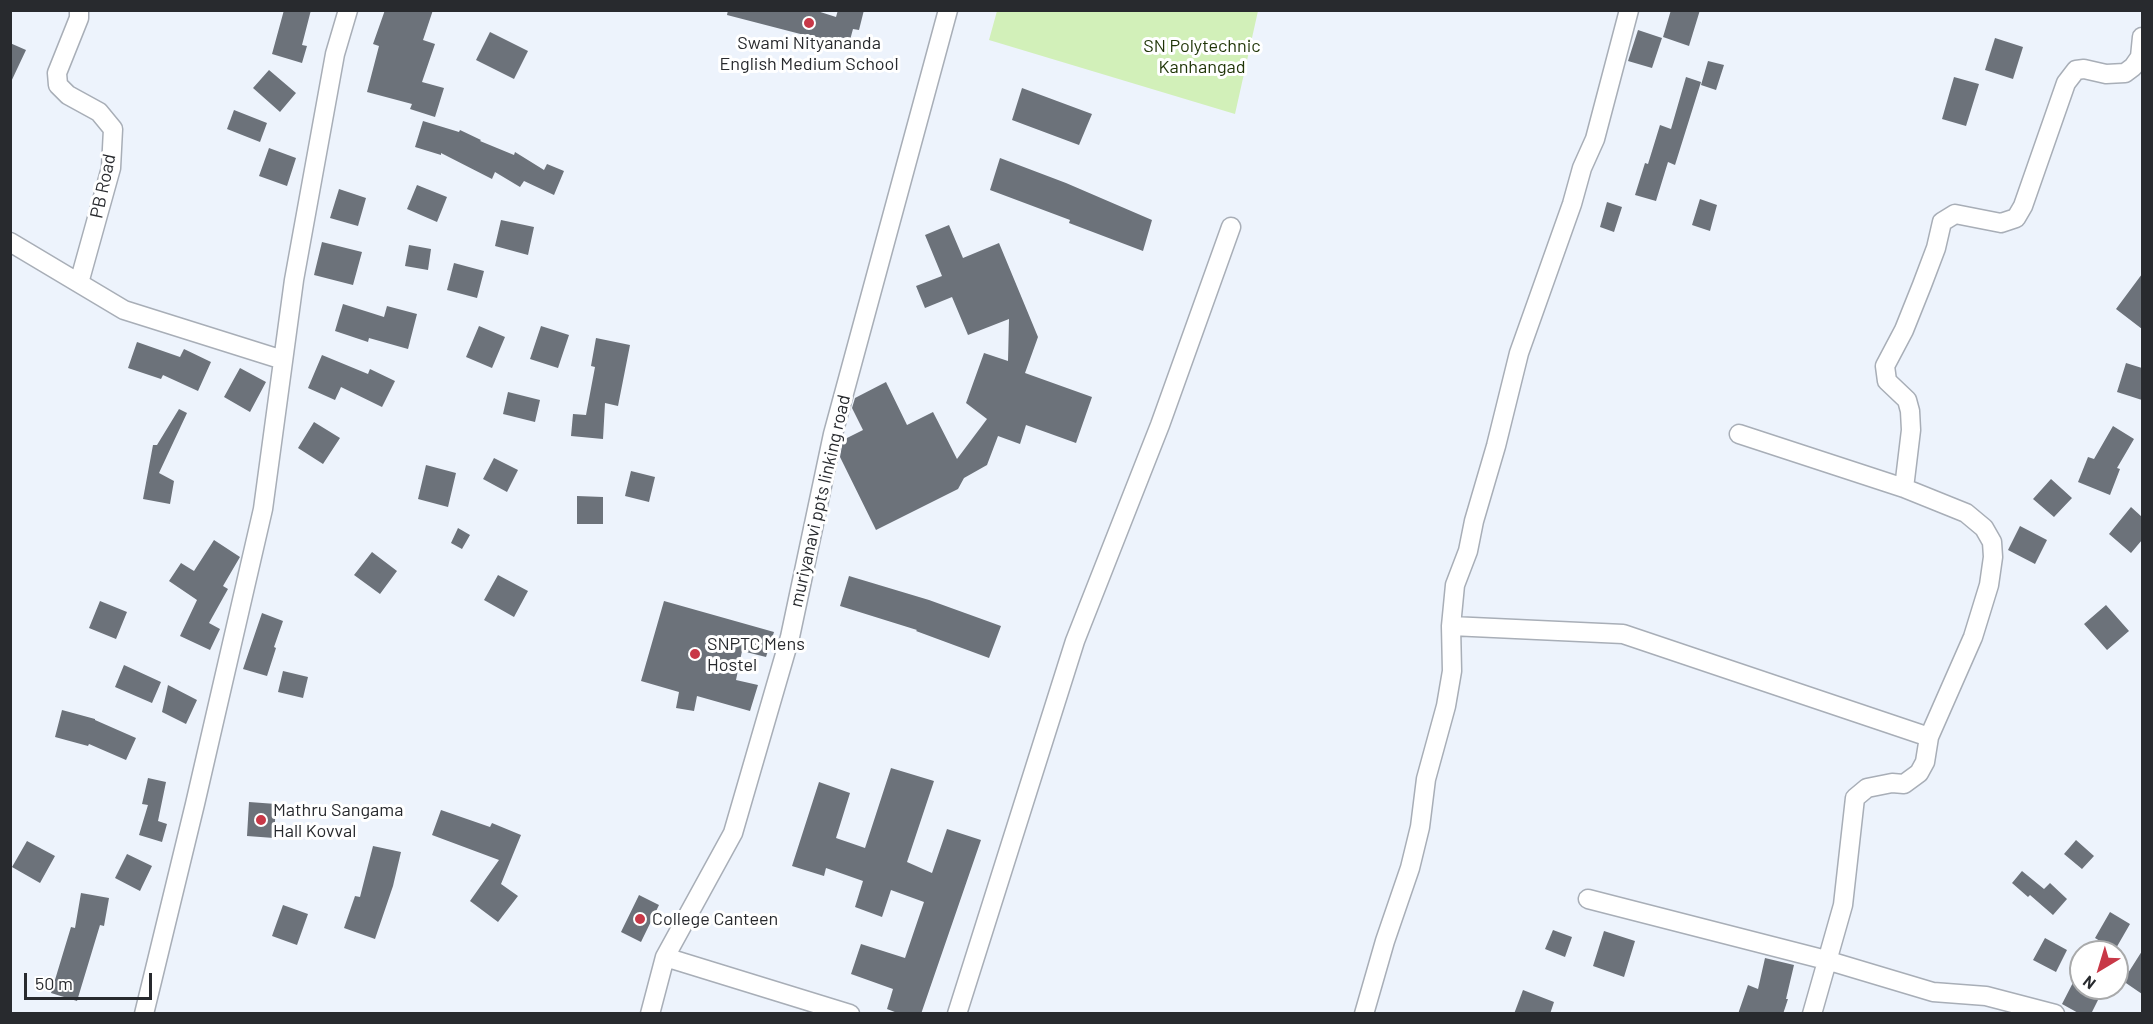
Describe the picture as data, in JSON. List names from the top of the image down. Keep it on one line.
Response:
{"streets":{"street":["PB Road","muriyanavi ppts linking road"]},"parks":["SN Polytechnic Kanhangad"],"places":["Swami Nityananda English Medium School","SNPTC Mens Hostel","Mathru Sangama Hall Kovval","College Canteen"],"scale_bar":"50 m","north":"bottom left"}
